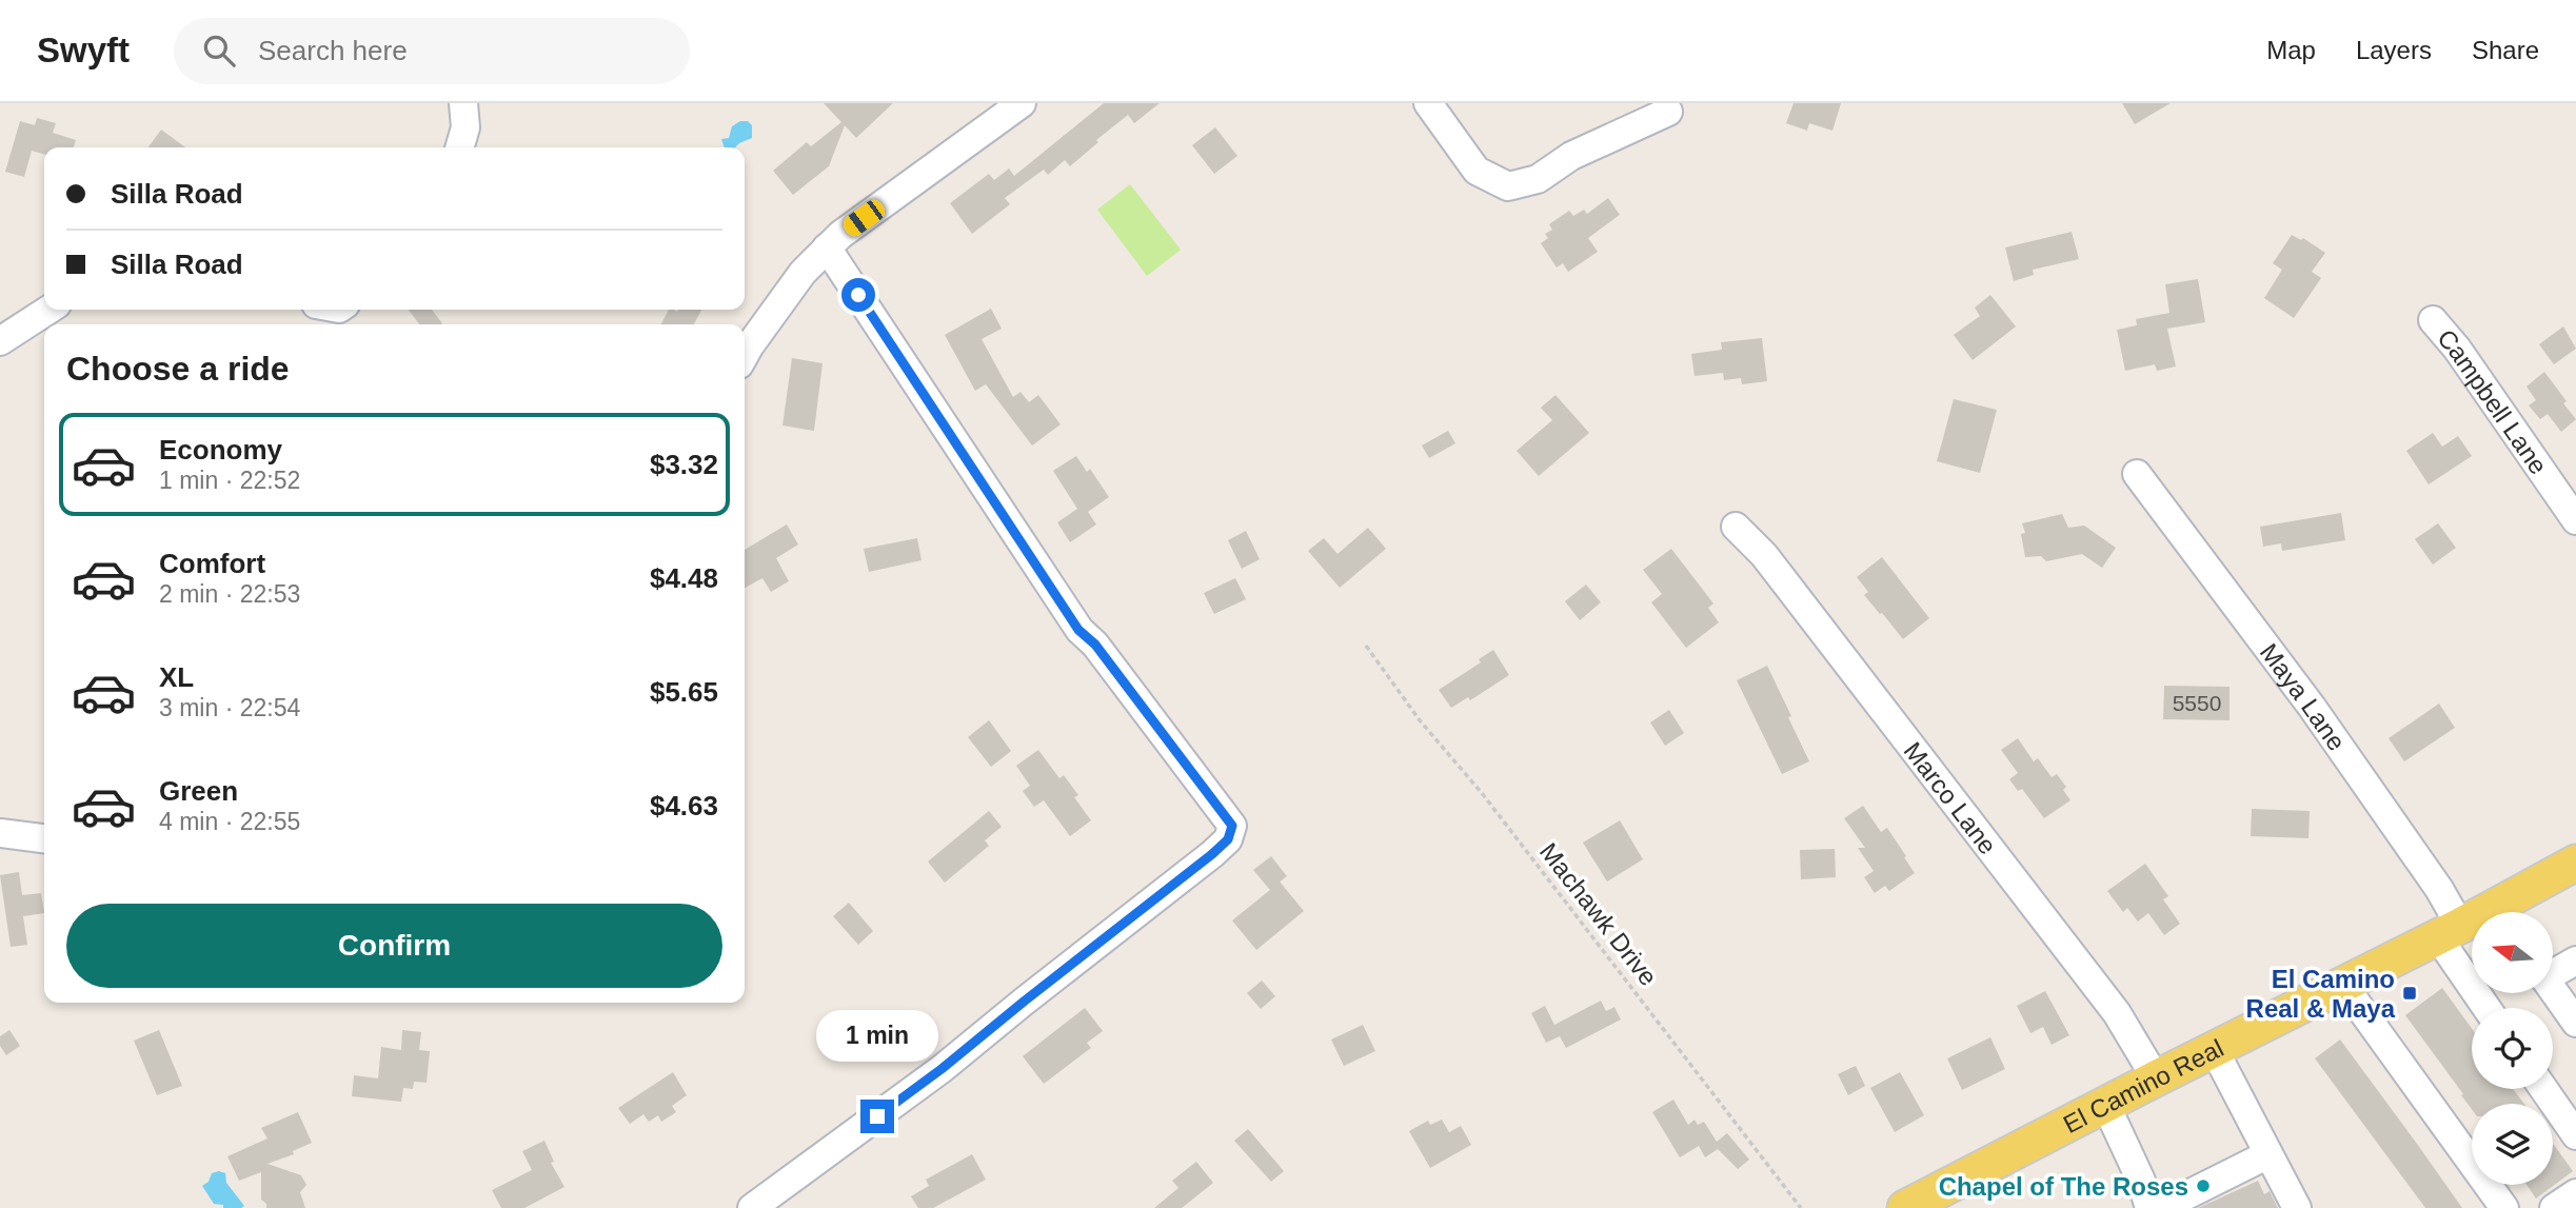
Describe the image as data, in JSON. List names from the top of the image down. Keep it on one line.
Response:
{"streets":{"main road":["El Camino Real"],"street":["Campbell Lane","Maya Lane","Marco Lane"],"path":["Machawk Drive"]},"crossings":[["Maya Lane","El Camino Real"],["Marco Lane","El Camino Real"]],"places":{"transit":["El Camino Real & Maya"],"other":["Chapel of The Roses"]},"house_numbers":["5550"],"north":"left","page":{"header":"Swyft","search":"Search here","nav":["Map","Layers","Share"],"banner":["Silla Road","Silla Road"],"heading":"Choose a ride","list":[{"name":"Economy","note":"1 min · 22:52","value":"$3.32"},{"name":"Comfort","note":"2 min · 22:53","value":"$4.48"},{"name":"XL","note":"3 min · 22:54","value":"$5.65"},{"name":"Green","note":"4 min · 22:55","value":"$4.63"}],"buttons":"Confirm","bubble":"1 min"}}
